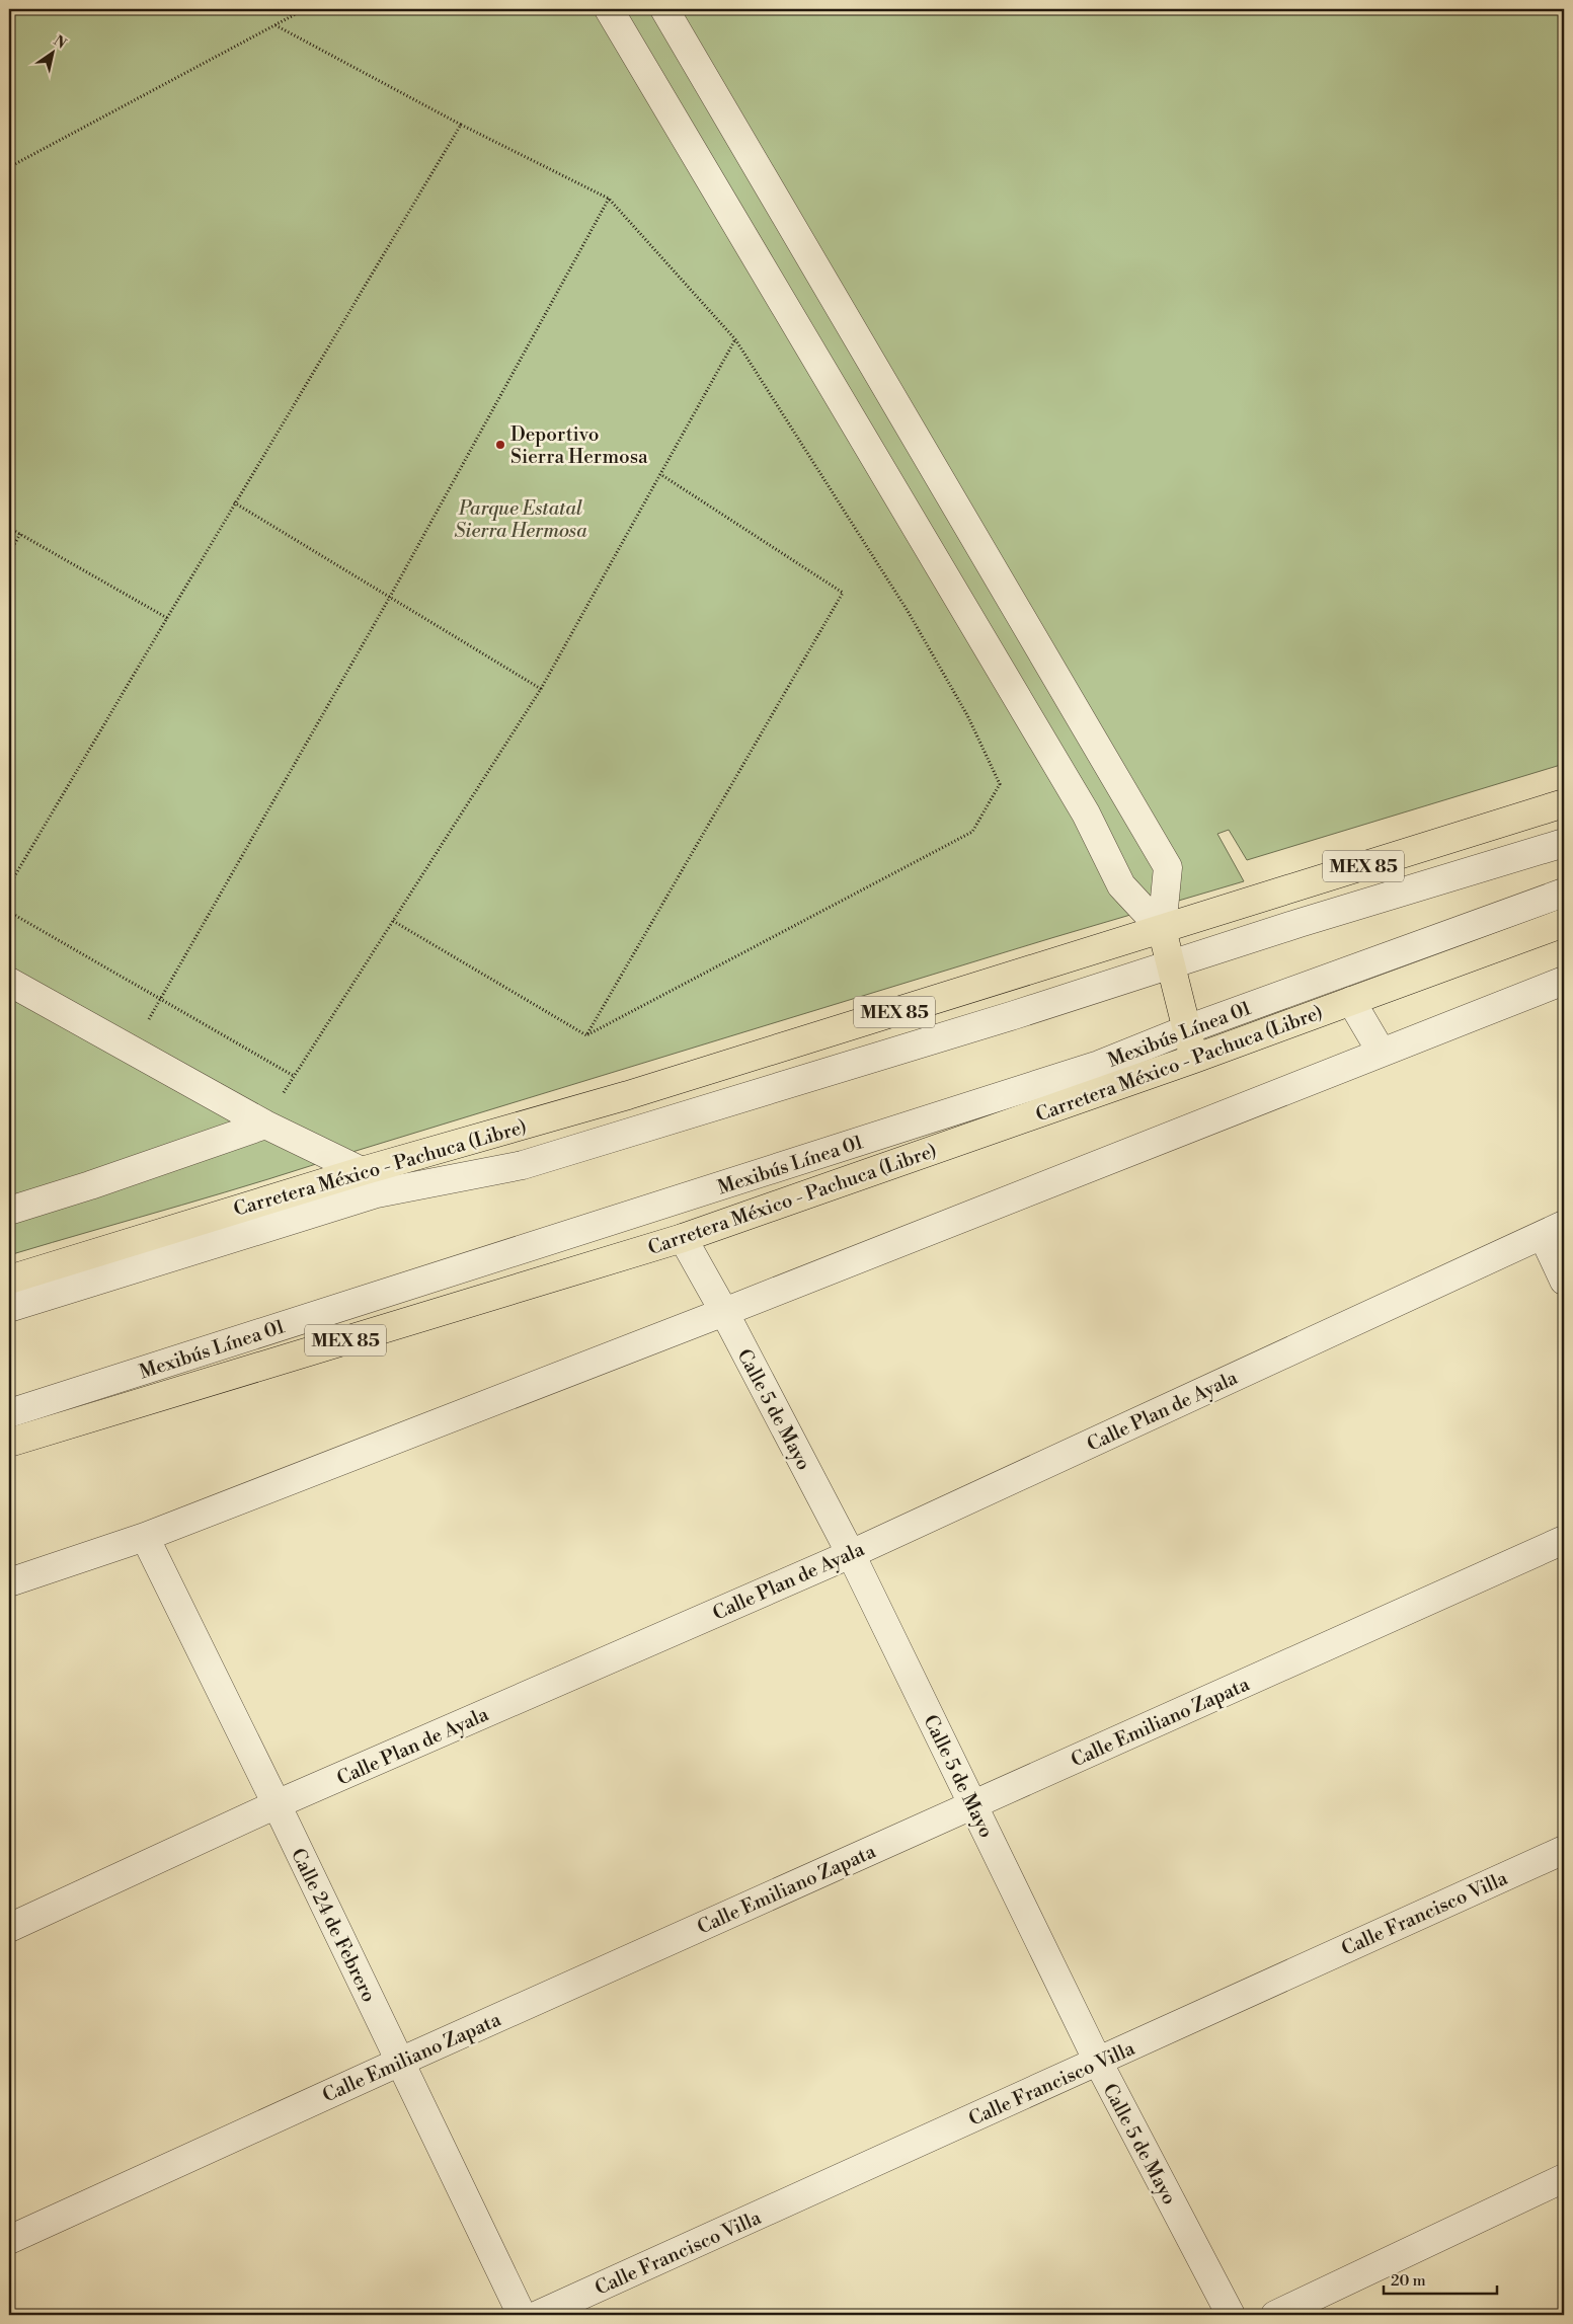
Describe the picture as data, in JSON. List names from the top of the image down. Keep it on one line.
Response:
{"streets":{"main road":["MEX 85","Carretera México - Pachuca (Libre)"],"street":["Mexibús Línea 01","Calle 5 de Mayo","Calle Plan de Ayala","Calle Emiliano Zapata","Calle Francisco Villa","Calle 24 de Febrero"]},"crossings":[["Carretera México - Pachuca (Libre)","Calle 5 de Mayo"],["Calle 5 de Mayo","Calle Plan de Ayala"],["Calle 5 de Mayo","Calle Emiliano Zapata"],["Calle 5 de Mayo","Calle Francisco Villa"],["Calle Plan de Ayala","Calle 24 de Febrero"],["Calle Emiliano Zapata","Calle 24 de Febrero"]],"parks":["Parque Estatal Sierra Hermosa"],"places":["Deportivo Sierra Hermosa"],"scale_bar":"20 m","north":"top right"}
